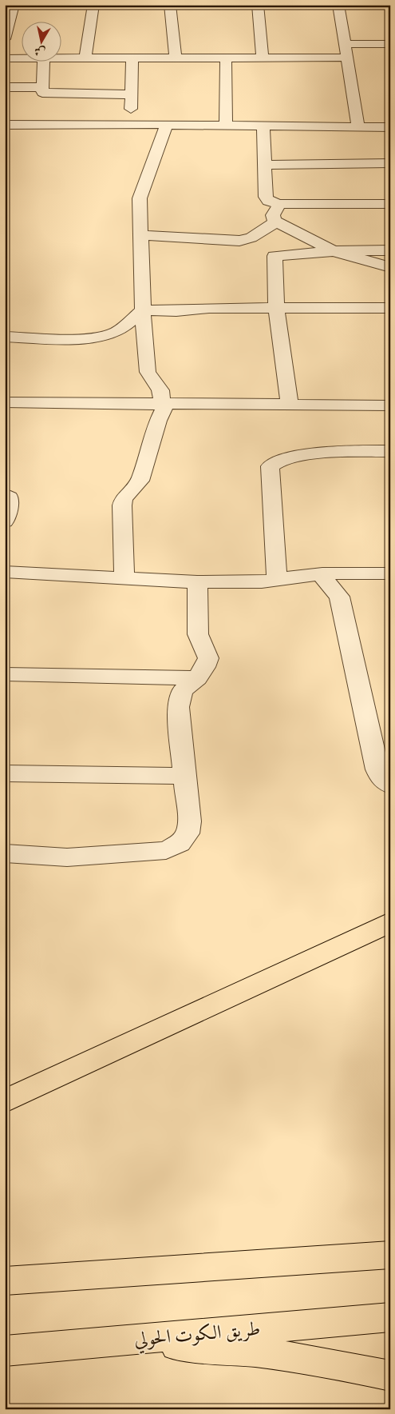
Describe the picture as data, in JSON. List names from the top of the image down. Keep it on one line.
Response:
{"streets":{"highway":["طريق الكوت الحولي"]},"north":"bottom"}
